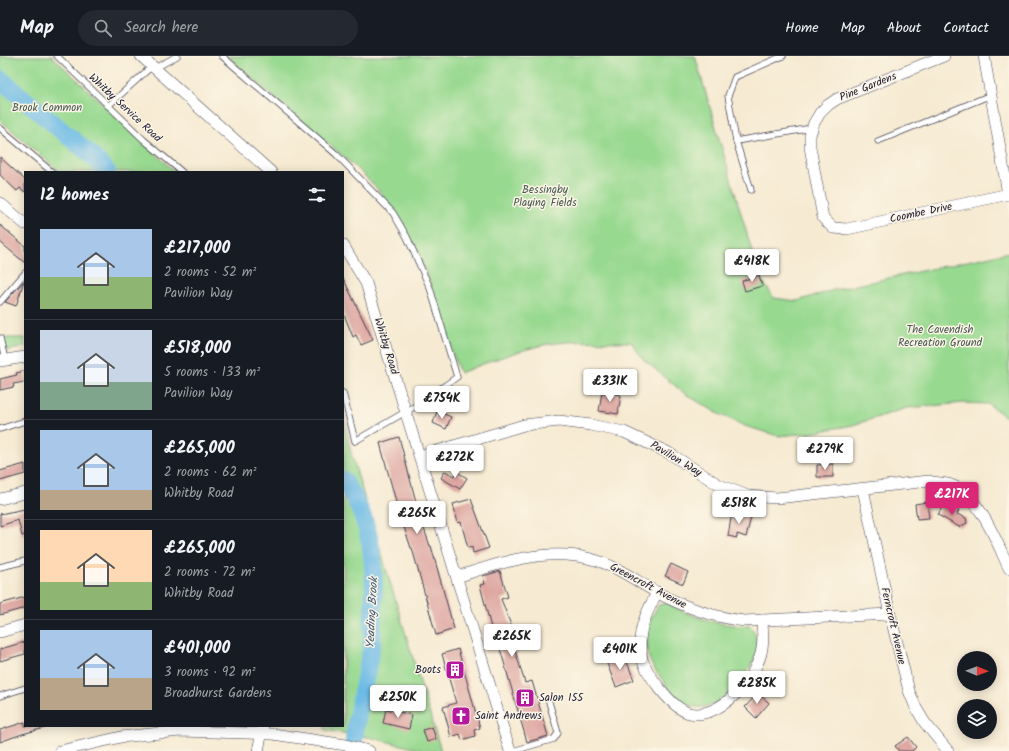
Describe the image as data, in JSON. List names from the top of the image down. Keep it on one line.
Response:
{"streets":{"street":["Pine Gardens","Coombe Drive","Whitby Road","Pavilion Way","Greencroft Avenue","Ferncroft Avenue"],"lane":["Whitby Service Road"]},"crossings":[["Pine Gardens","Coombe Drive"],["Whitby Road","Pavilion Way"],["Whitby Road","Greencroft Avenue"],["Pavilion Way","Ferncroft Avenue"],["Greencroft Avenue","Ferncroft Avenue"]],"water":["Yeading Brook"],"parks":["Brook Common","Bessingby Playing Fields","The Cavendish Recreation Ground"],"places":{"building":["Boots","Salon 155"],"church":["Saint Andrews"]},"north":"right","page":{"header":"Map","search":"Search here","nav":["Home","Map","About","Contact"],"heading":"12 homes","list":[{"name":"£217,000","note":"2 rooms · 52 m² · Pavilion Way"},{"name":"£518,000","note":"5 rooms · 133 m² · Pavilion Way"},{"name":"£265,000","note":"2 rooms · 62 m² · Whitby Road"},{"name":"£265,000","note":"2 rooms · 72 m² · Whitby Road"},{"name":"£401,000","note":"3 rooms · 92 m² · Broadhurst Gardens"}],"price":["£418K","£331K","£754K","£279K","£272K","£217K","£518K","£265K","£265K","£401K","£285K","£250K"]}}
